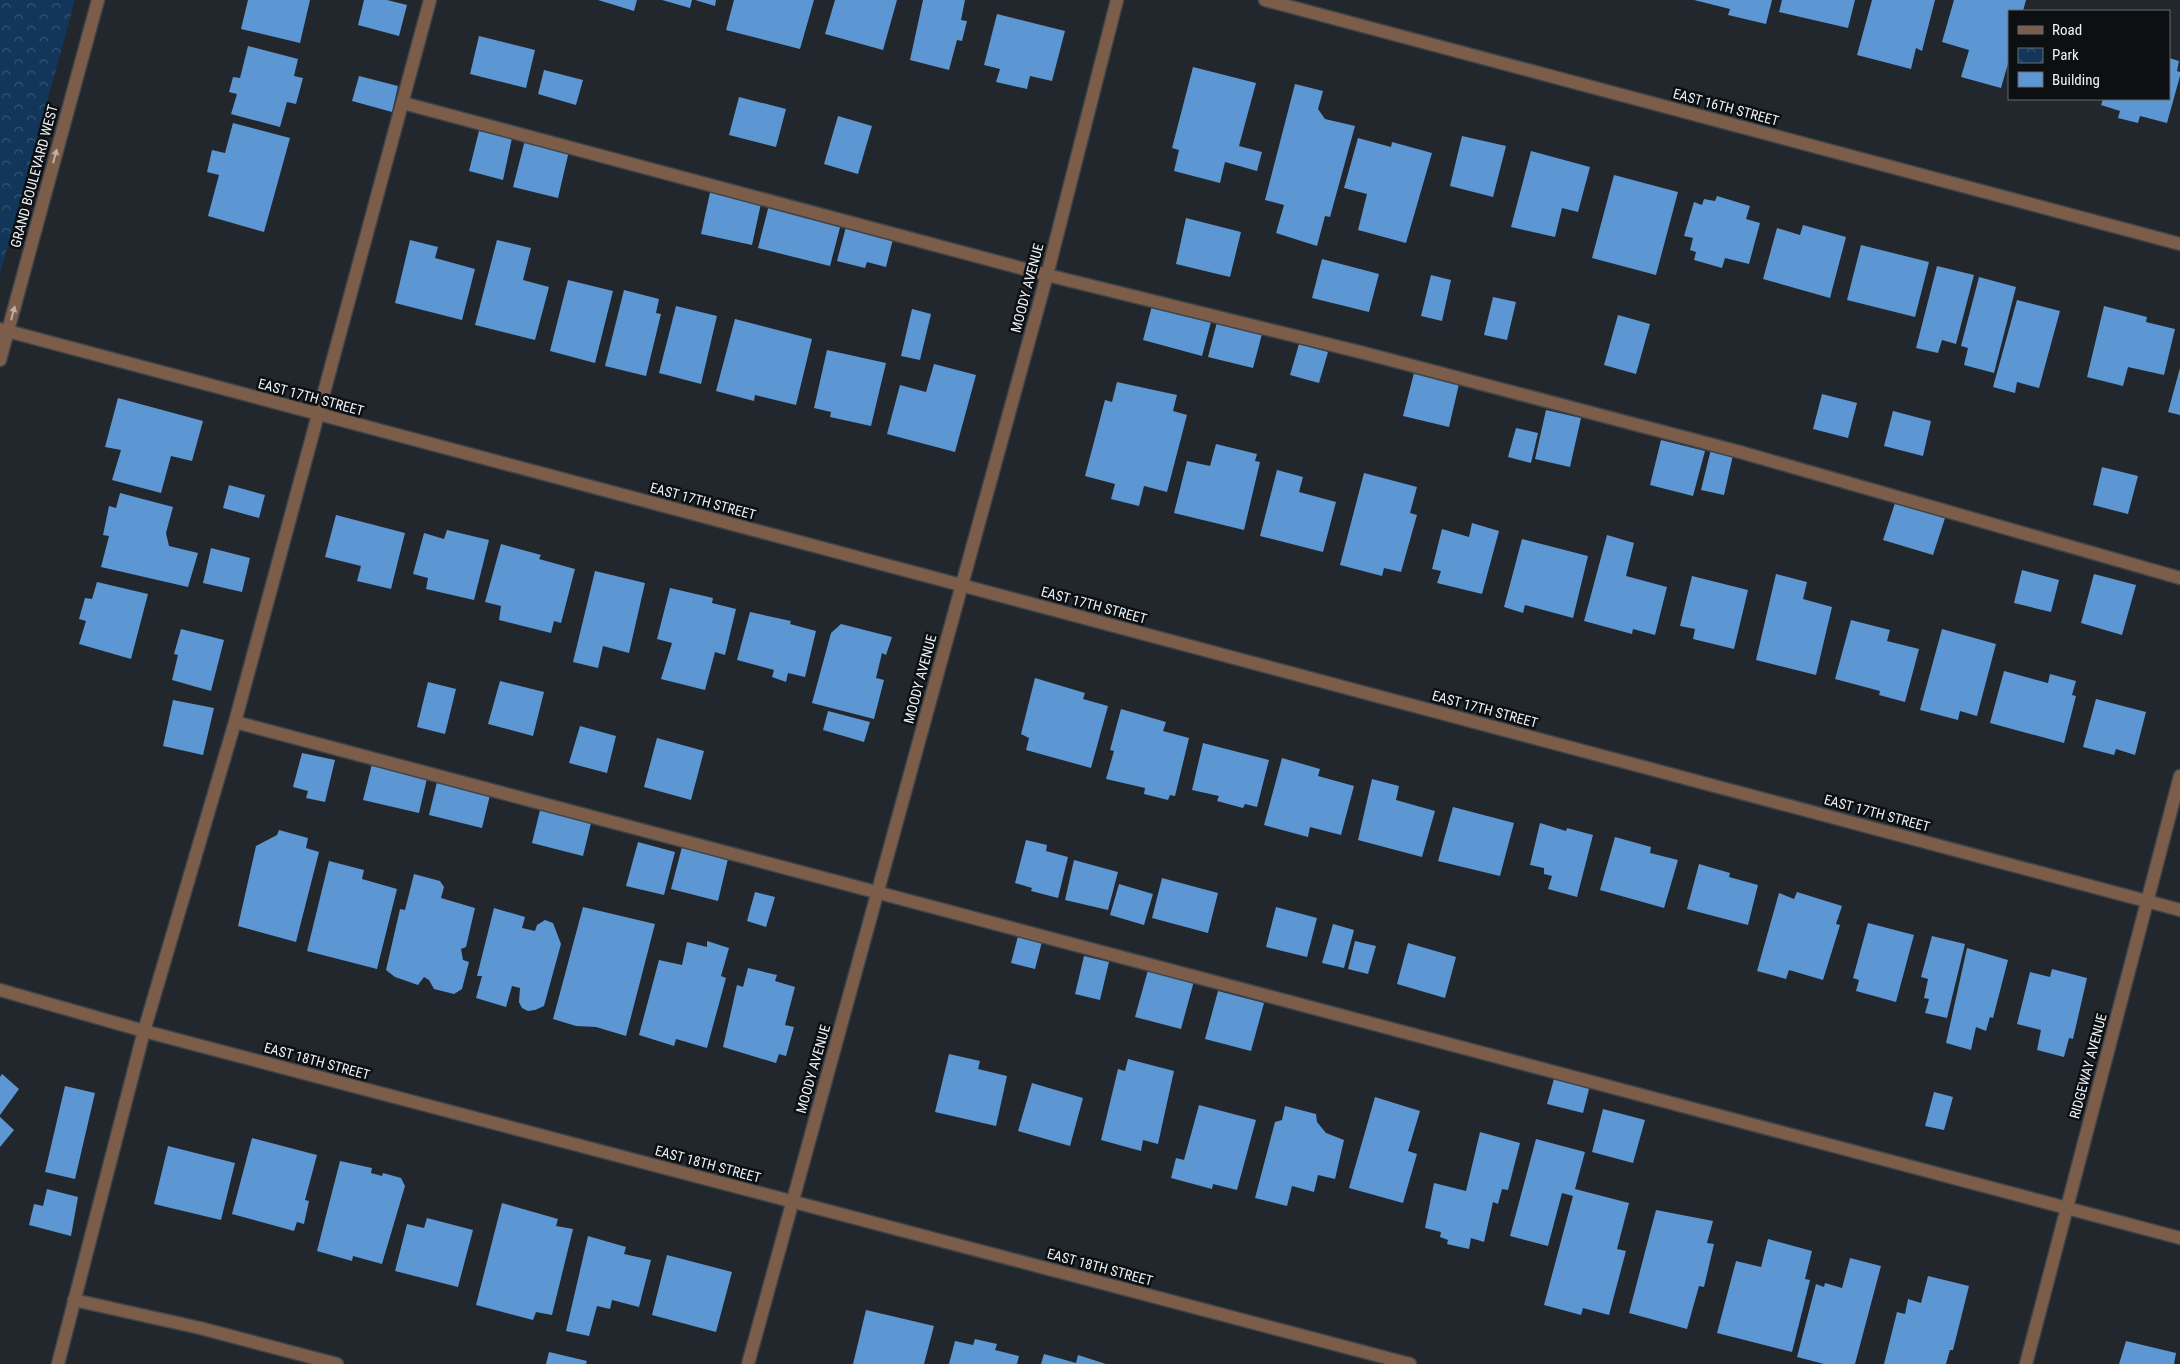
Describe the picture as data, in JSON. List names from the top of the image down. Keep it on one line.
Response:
{"streets":{"street":["EAST 16TH STREET","GRAND BOULEVARD WEST","MOODY AVENUE","EAST 17TH STREET","EAST 18TH STREET","RIDGEWAY AVENUE"]},"crossings":[["GRAND BOULEVARD WEST","EAST 17TH STREET"],["MOODY AVENUE","EAST 17TH STREET"],["MOODY AVENUE","EAST 18TH STREET"],["EAST 17TH STREET","RIDGEWAY AVENUE"]],"one_way":["GRAND BOULEVARD WEST"],"legend":["Road","Park","Building"]}
